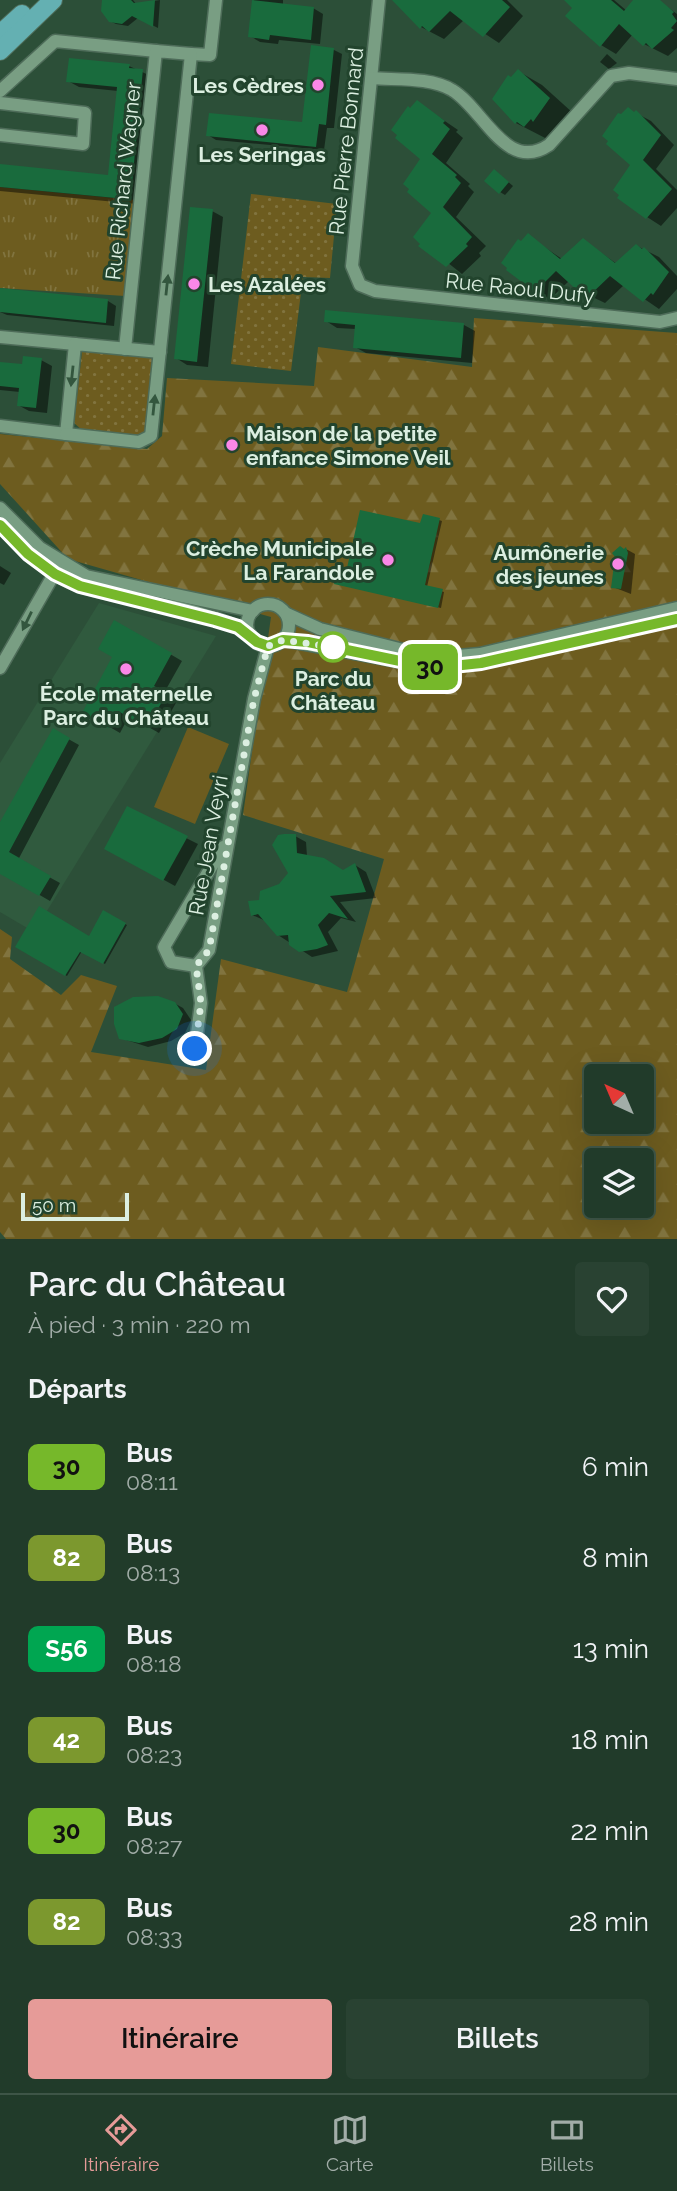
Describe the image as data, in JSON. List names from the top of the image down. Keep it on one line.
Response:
{"streets":{"street":["Rue Pierre Bonnard","Rue Richard Wagner","Rue Raoul Dufy","Rue Jean Veyri"]},"crossings":[["Rue Pierre Bonnard","Rue Raoul Dufy"]],"places":["Les Cèdres","Les Seringas","Les Azalées","Maison de la petite enfance Simone Veil","Crèche Municipale La Farandole","Aumônerie des jeunes","Parc du Château","École maternelle Parc du Château"],"lines":["bus line 30"],"scale_bar":"50 m","north":"top left","page":{"on_map":"30","scale":"50 m","heading":[["Parc du Château","À pied · 3 min · 220 m"],"Départs"],"list":[{"mark":"30","name":"Bus","note":"08:11","value":"6 min"},{"mark":"82","name":"Bus","note":"08:13","value":"8 min"},{"mark":"S56","name":"Bus","note":"08:18","value":"13 min"},{"mark":"42","name":"Bus","note":"08:23","value":"18 min"},{"mark":"30","name":"Bus","note":"08:27","value":"22 min"},{"mark":"82","name":"Bus","note":"08:33","value":"28 min"}],"buttons":["Itinéraire","Billets"],"tabs":["Itinéraire","Carte","Billets"]}}
